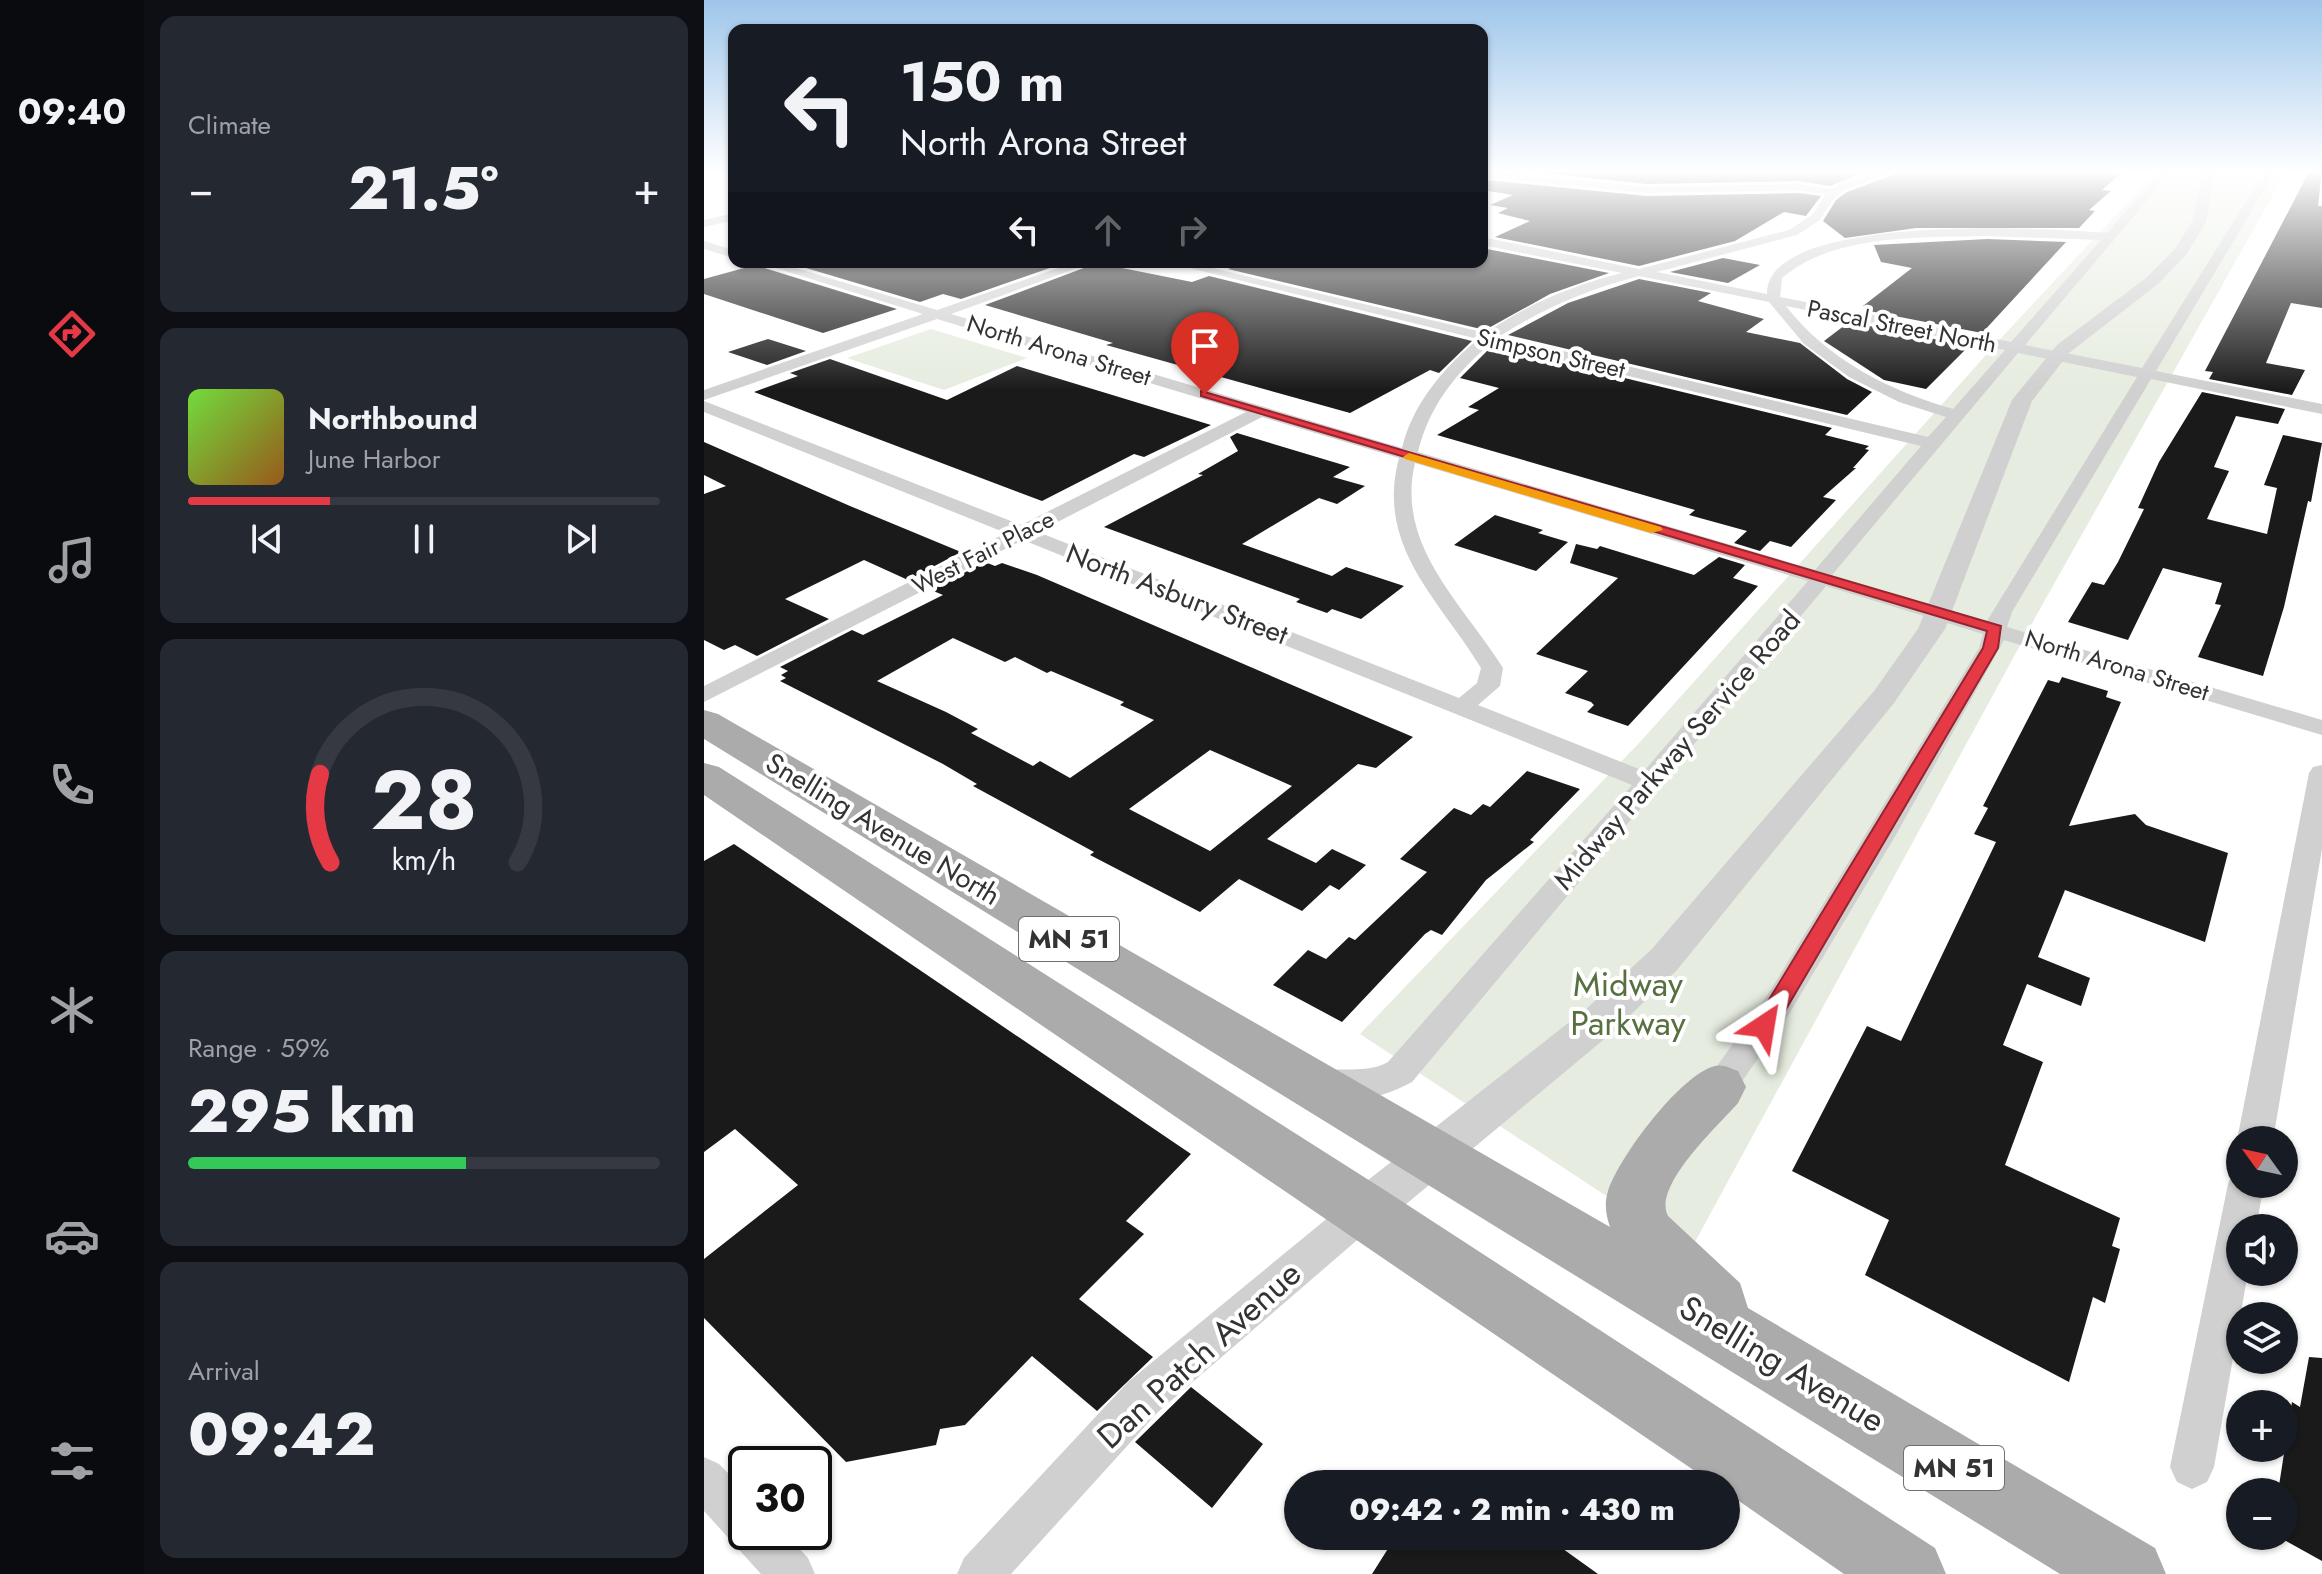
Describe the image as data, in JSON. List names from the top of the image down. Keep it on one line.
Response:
{"streets":{"main road":["Snelling Avenue North","MN 51","Snelling Avenue"],"street":["Pascal Street North","North Arona Street","Simpson Street","West Fair Place","North Asbury Street","Midway Parkway Service Road","Dan Patch Avenue"]},"crossings":[["Pascal Street North","Midway Parkway Service Road"],["North Arona Street","West Fair Place"],["North Arona Street","Midway Parkway Service Road"],["Simpson Street","Midway Parkway Service Road"],["West Fair Place","North Asbury Street"],["North Asbury Street","Midway Parkway Service Road"],["Midway Parkway Service Road","Snelling Avenue North"],["Snelling Avenue North","MN 51"],["Snelling Avenue North","Dan Patch Avenue"],["Snelling Avenue North","Snelling Avenue"],["MN 51","Dan Patch Avenue"],["MN 51","Snelling Avenue"],["Dan Patch Avenue","Snelling Avenue"]],"parks":["Midway Parkway"],"north":"top left","page":{"tabs":"09:40","tile":["Climate",["Range · 59%","295 km"],["Arrival","09:42"]],"turn":["150 m","North Arona Street"],"heat":["−","21.5°","+"],"song":["Northbound","June Harbor"],"map_buttons":["+","−"],"limit":"30","trip":"09:42 · 2 min · 430 m","gauge":["28","km/h"]}}
